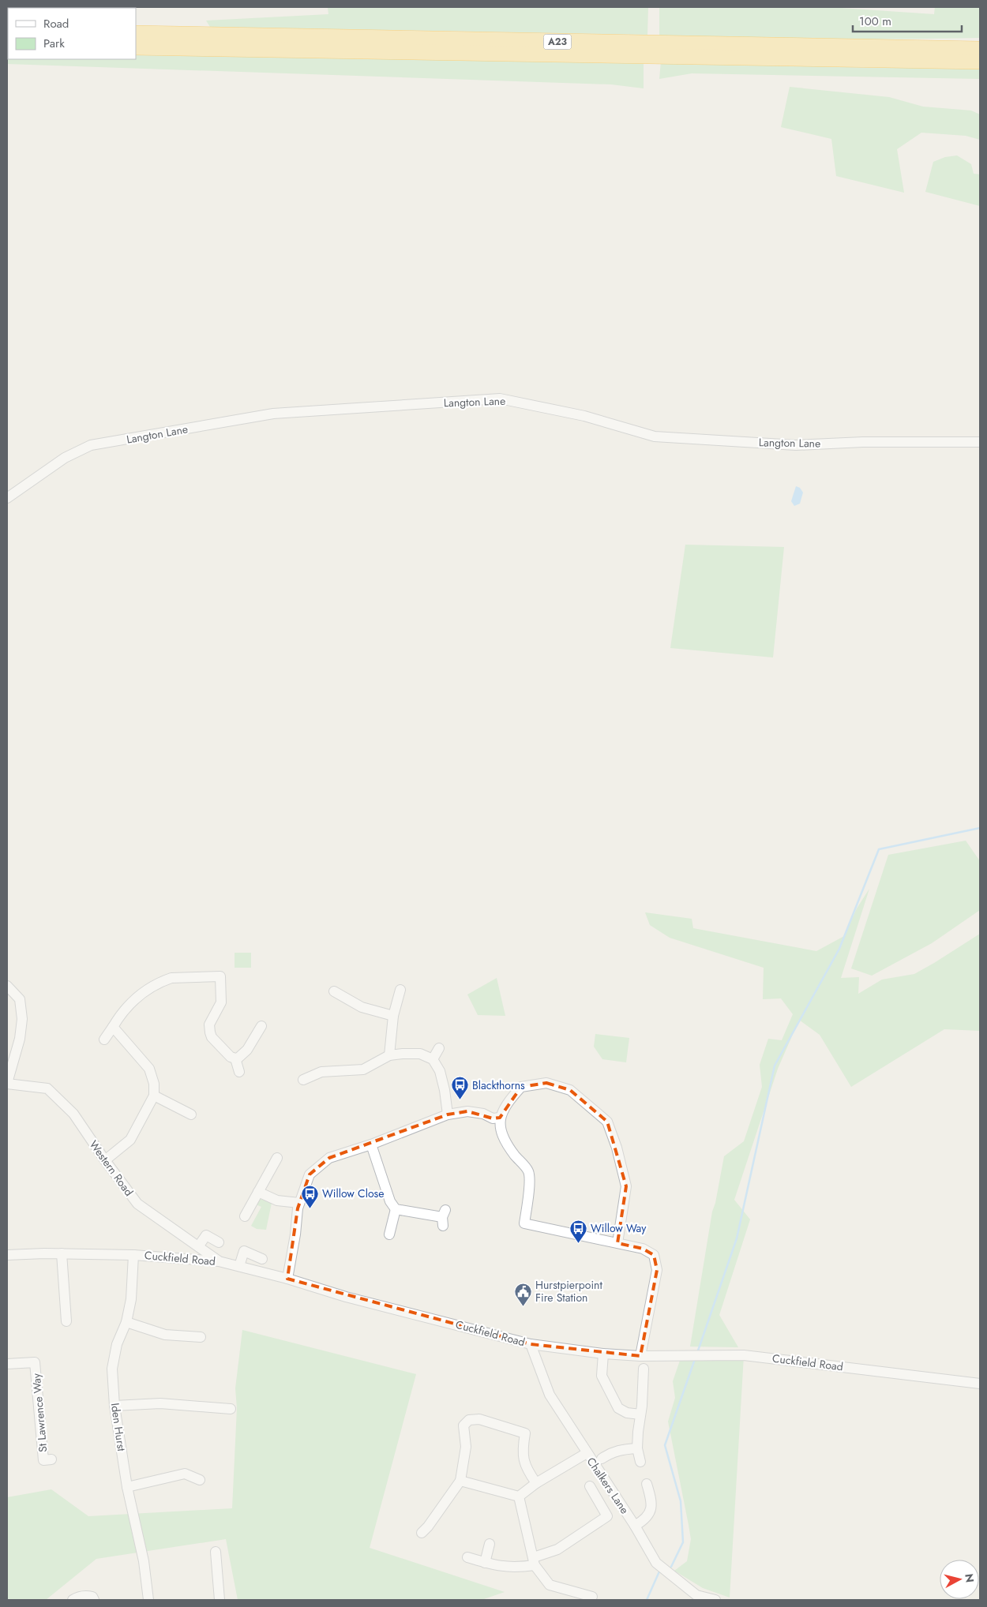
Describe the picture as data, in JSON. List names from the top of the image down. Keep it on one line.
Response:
{"streets":{"highway":["A23"],"street":["Langton Lane","Western Road","Cuckfield Road","St Lawrence Way","Iden Hurst","Chalkers Lane"]},"crossings":[["Western Road","Cuckfield Road"],["Cuckfield Road","Iden Hurst"],["Cuckfield Road","Chalkers Lane"]],"places":{"bus stop":["Blackthorns","Willow Close","Willow Way"],"public building":["Hurstpierpoint Fire Station"]},"legend":["Road","Park"],"scale_bar":"100 m","north":"right"}
